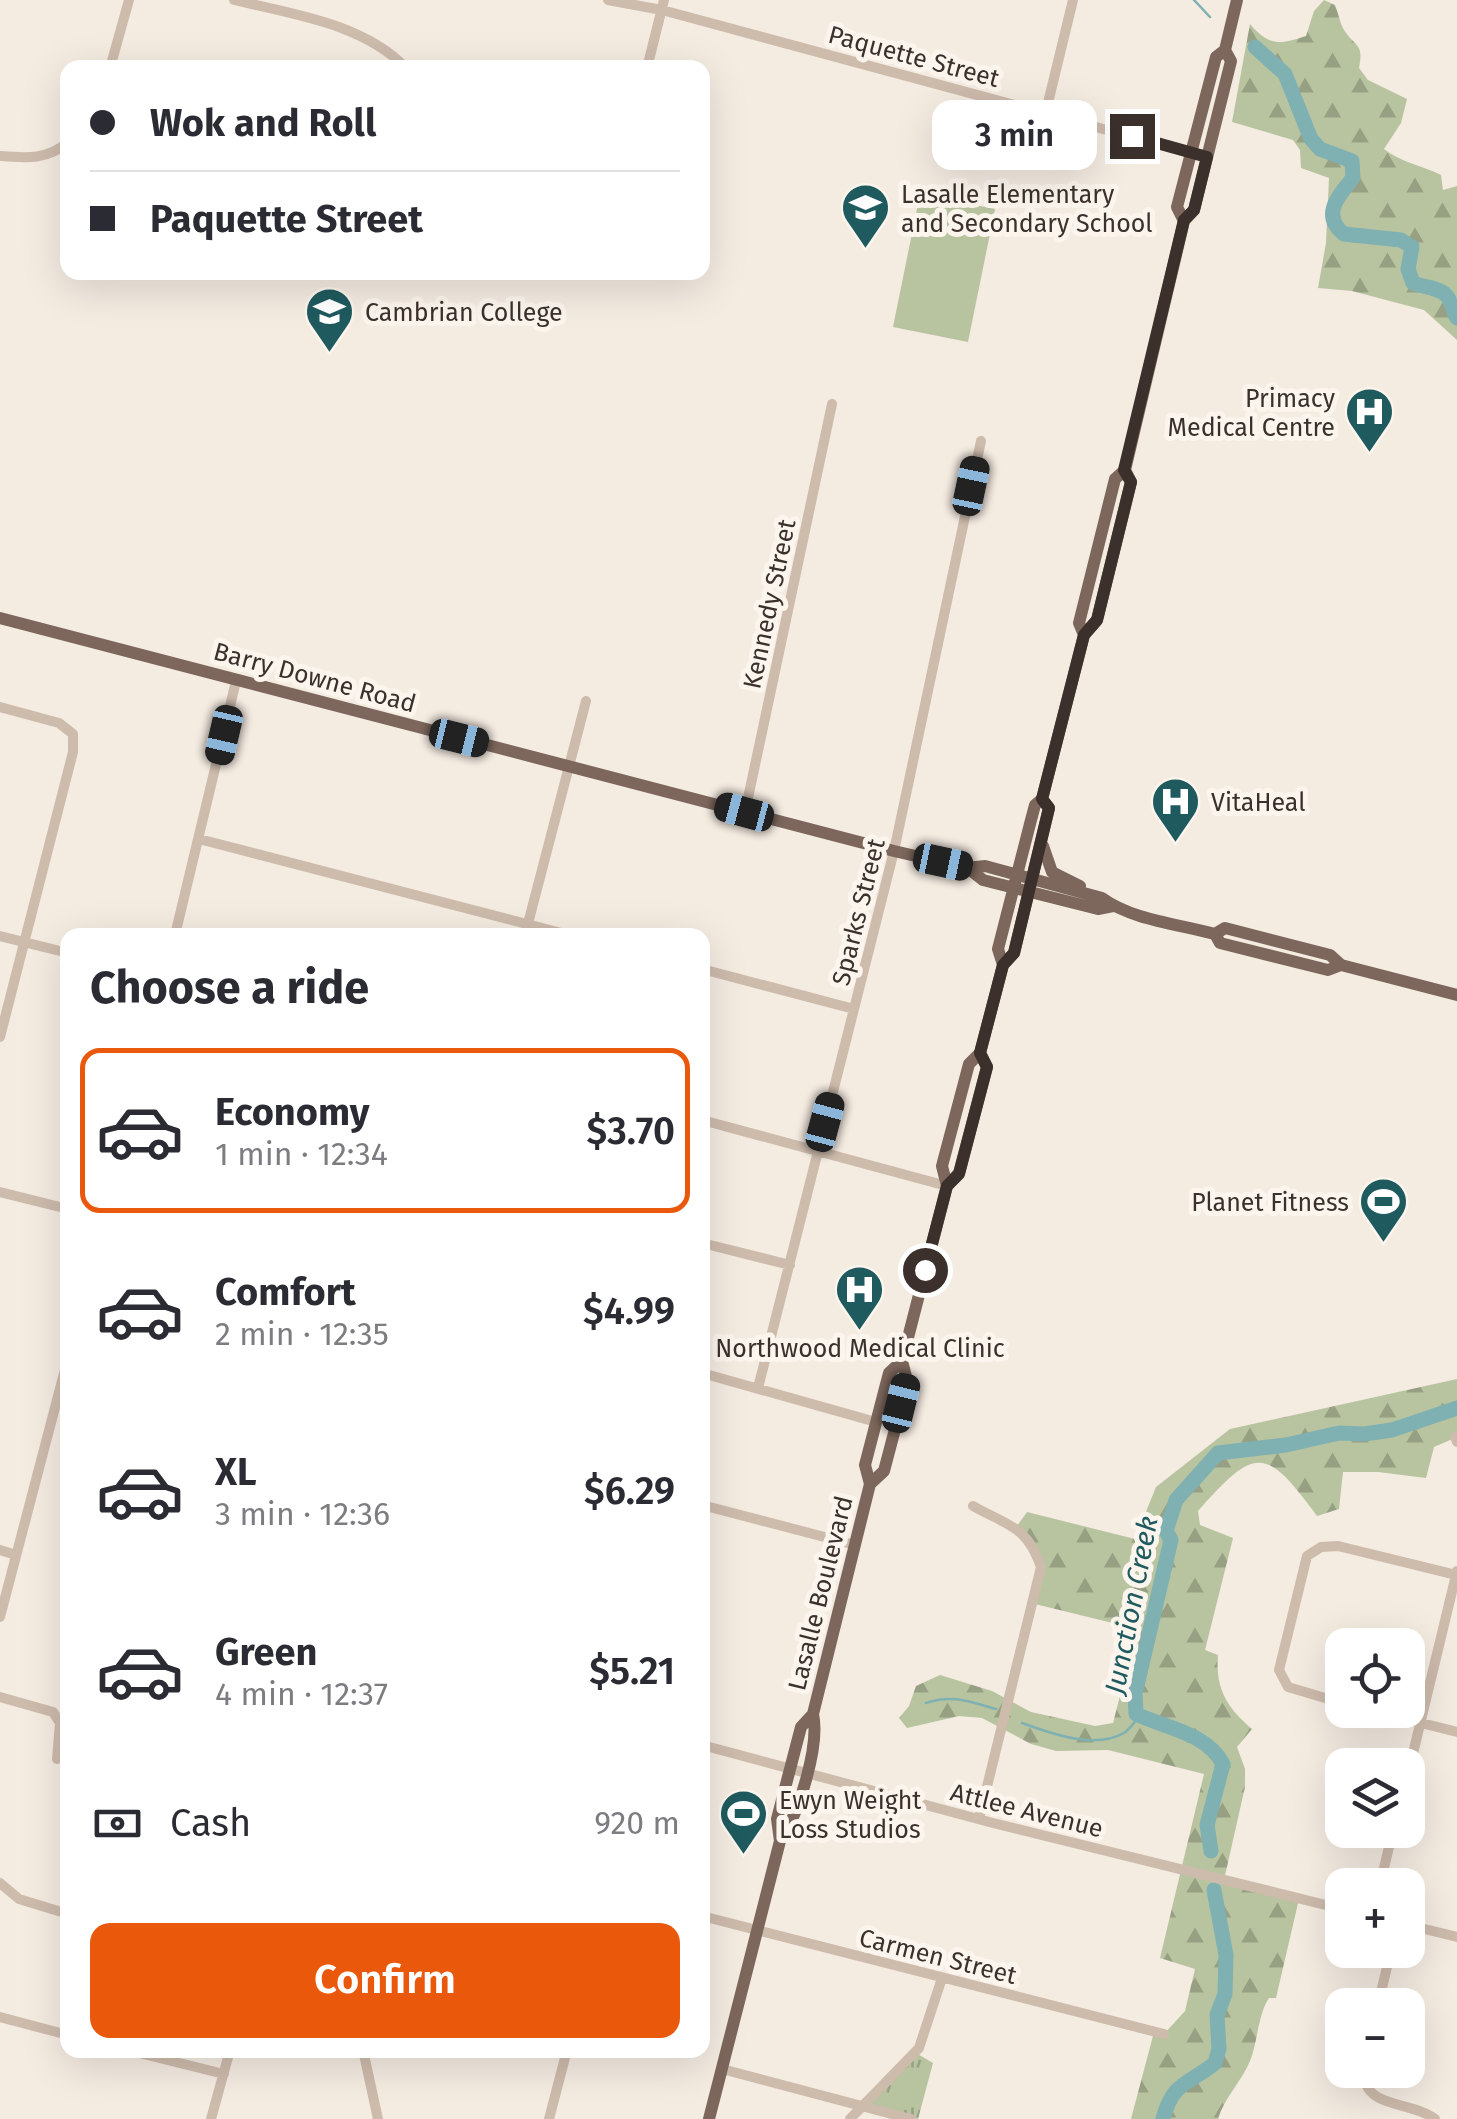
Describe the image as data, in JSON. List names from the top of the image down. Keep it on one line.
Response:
{"streets":{"main road":["Barry Downe Road","Lasalle Boulevard"],"street":["Paquette Street","Kennedy Street","Sparks Street","Attlee Avenue","Carmen Street"]},"crossings":[["Paquette Street","Lasalle Boulevard"],["Kennedy Street","Barry Downe Road"],["Barry Downe Road","Sparks Street"],["Barry Downe Road","Lasalle Boulevard"],["Lasalle Boulevard","Attlee Avenue"],["Lasalle Boulevard","Carmen Street"]],"water":["Junction Creek"],"places":{"school or university":["Lasalle Elementary and Secondary School","Cambrian College"],"hospital":["Primacy Medical Centre","VitaHeal","Northwood Medical Clinic"],"sports":["Planet Fitness","Ewyn Weight Loss Studios"]},"page":{"banner":["Wok and Roll","Paquette Street"],"bubble":"3 min","heading":"Choose a ride","list":[{"name":"Economy","note":"1 min · 12:34","value":"$3.70"},{"name":"Comfort","note":"2 min · 12:35","value":"$4.99"},{"name":"XL","note":"3 min · 12:36","value":"$6.29"},{"name":"Green","note":"4 min · 12:37","value":"$5.21"}],"map_buttons":["+","−"],"pay":["Cash","920 m"],"buttons":"Confirm"}}
